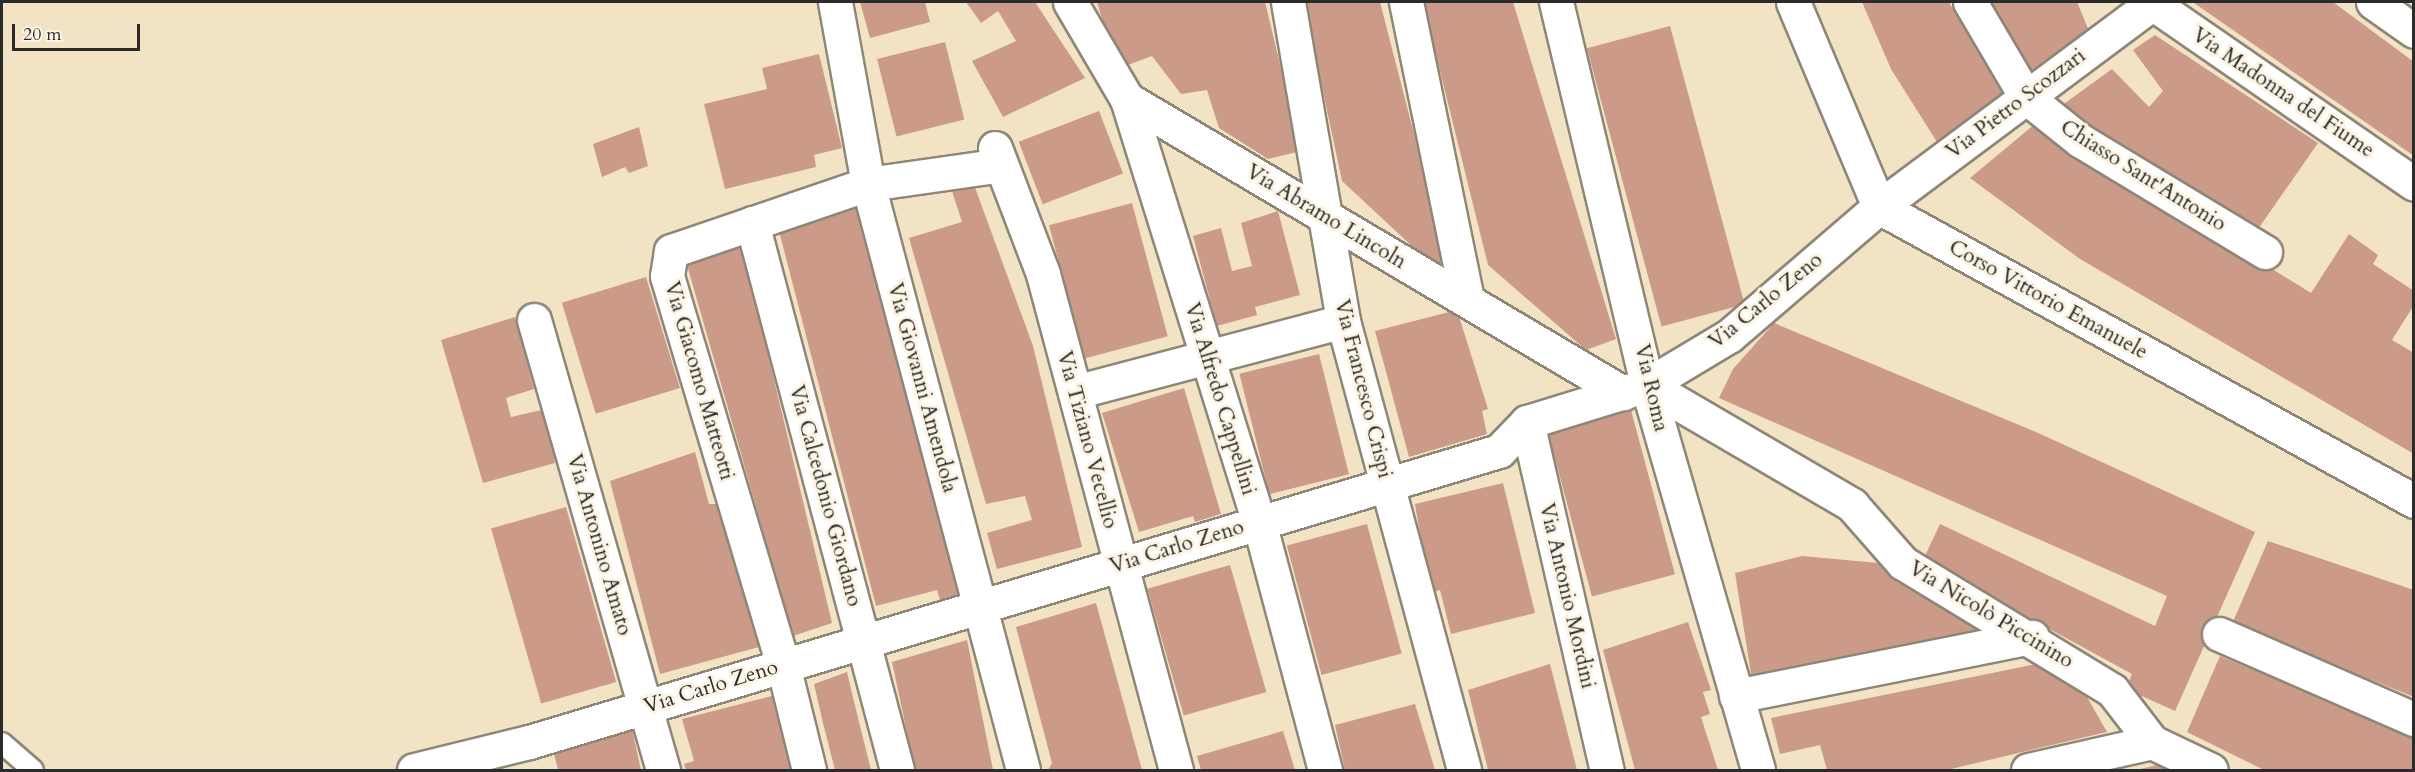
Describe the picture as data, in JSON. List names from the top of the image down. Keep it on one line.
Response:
{"streets":{"street":["Via Madonna del Fiume","Via Pietro Scozzari","Chiasso Sant'Antonio","Via Abramo Lincoln","Corso Vittorio Emanuele","Via Carlo Zeno","Via Giacomo Matteotti","Via Giovanni Amendola","Via Roma","Via Francesco Crispi","Via Alfredo Cappellini","Via Tiziano Vecellio","Via Calcedonio Giordano","Via Antonino Amato","Via Antonio Mordini","Via Nicolò Piccinino"]},"crossings":[["Via Madonna del Fiume","Via Pietro Scozzari"],["Via Pietro Scozzari","Chiasso Sant'Antonio"],["Via Pietro Scozzari","Corso Vittorio Emanuele"],["Via Pietro Scozzari","Via Carlo Zeno"],["Via Abramo Lincoln","Via Carlo Zeno"],["Via Abramo Lincoln","Via Roma"],["Via Abramo Lincoln","Via Francesco Crispi"],["Via Abramo Lincoln","Via Alfredo Cappellini"],["Via Abramo Lincoln","Via Nicolò Piccinino"],["Corso Vittorio Emanuele","Via Carlo Zeno"],["Via Carlo Zeno","Via Giacomo Matteotti"],["Via Carlo Zeno","Via Giovanni Amendola"],["Via Carlo Zeno","Via Roma"],["Via Carlo Zeno","Via Francesco Crispi"],["Via Carlo Zeno","Via Alfredo Cappellini"],["Via Carlo Zeno","Via Tiziano Vecellio"],["Via Carlo Zeno","Via Calcedonio Giordano"],["Via Carlo Zeno","Via Antonino Amato"],["Via Carlo Zeno","Via Antonio Mordini"],["Via Carlo Zeno","Via Nicolò Piccinino"],["Via Giacomo Matteotti","Via Giovanni Amendola"],["Via Giacomo Matteotti","Via Tiziano Vecellio"],["Via Giacomo Matteotti","Via Calcedonio Giordano"],["Via Roma","Via Nicolò Piccinino"]],"scale_bar":"20 m"}
